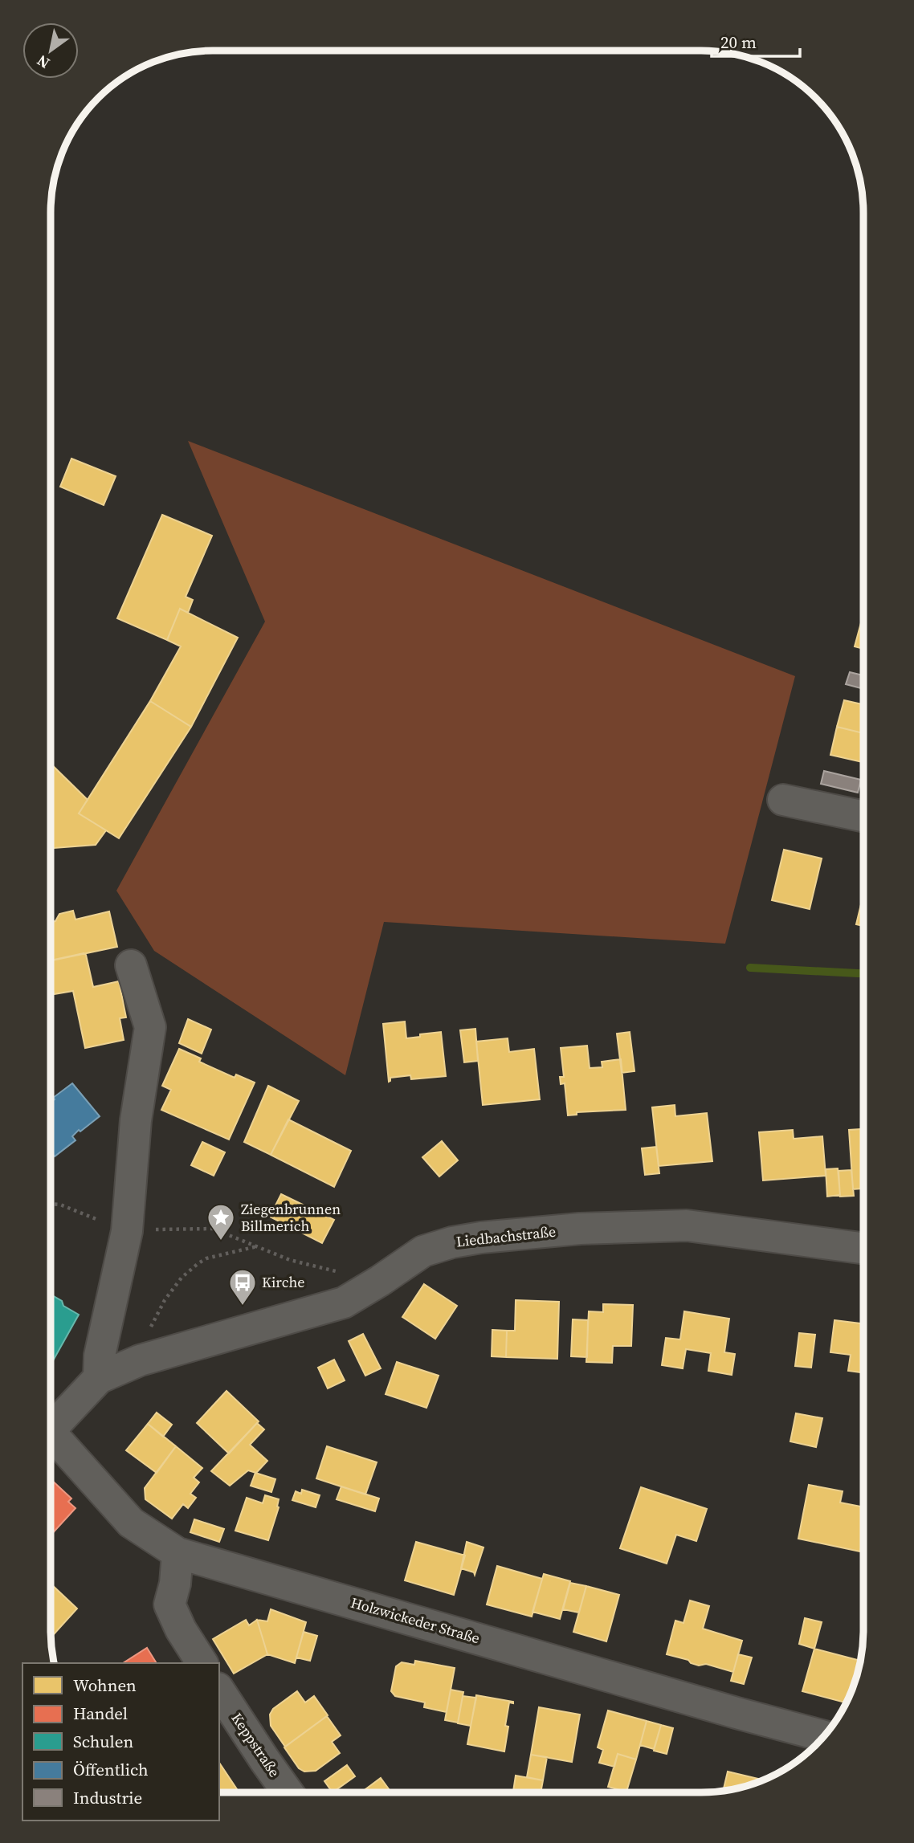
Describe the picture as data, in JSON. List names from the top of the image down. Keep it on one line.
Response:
{"streets":{"street":["Liedbachstraße","Holzwickeder Straße","Keppstraße"]},"places":{"place":["Ziegenbrunnen Billmerich"],"bus stop":["Kirche"]},"legend":["Wohnen","Handel","Schulen","Öffentlich","Industrie"],"scale_bar":"20 m","north":"bottom left"}
